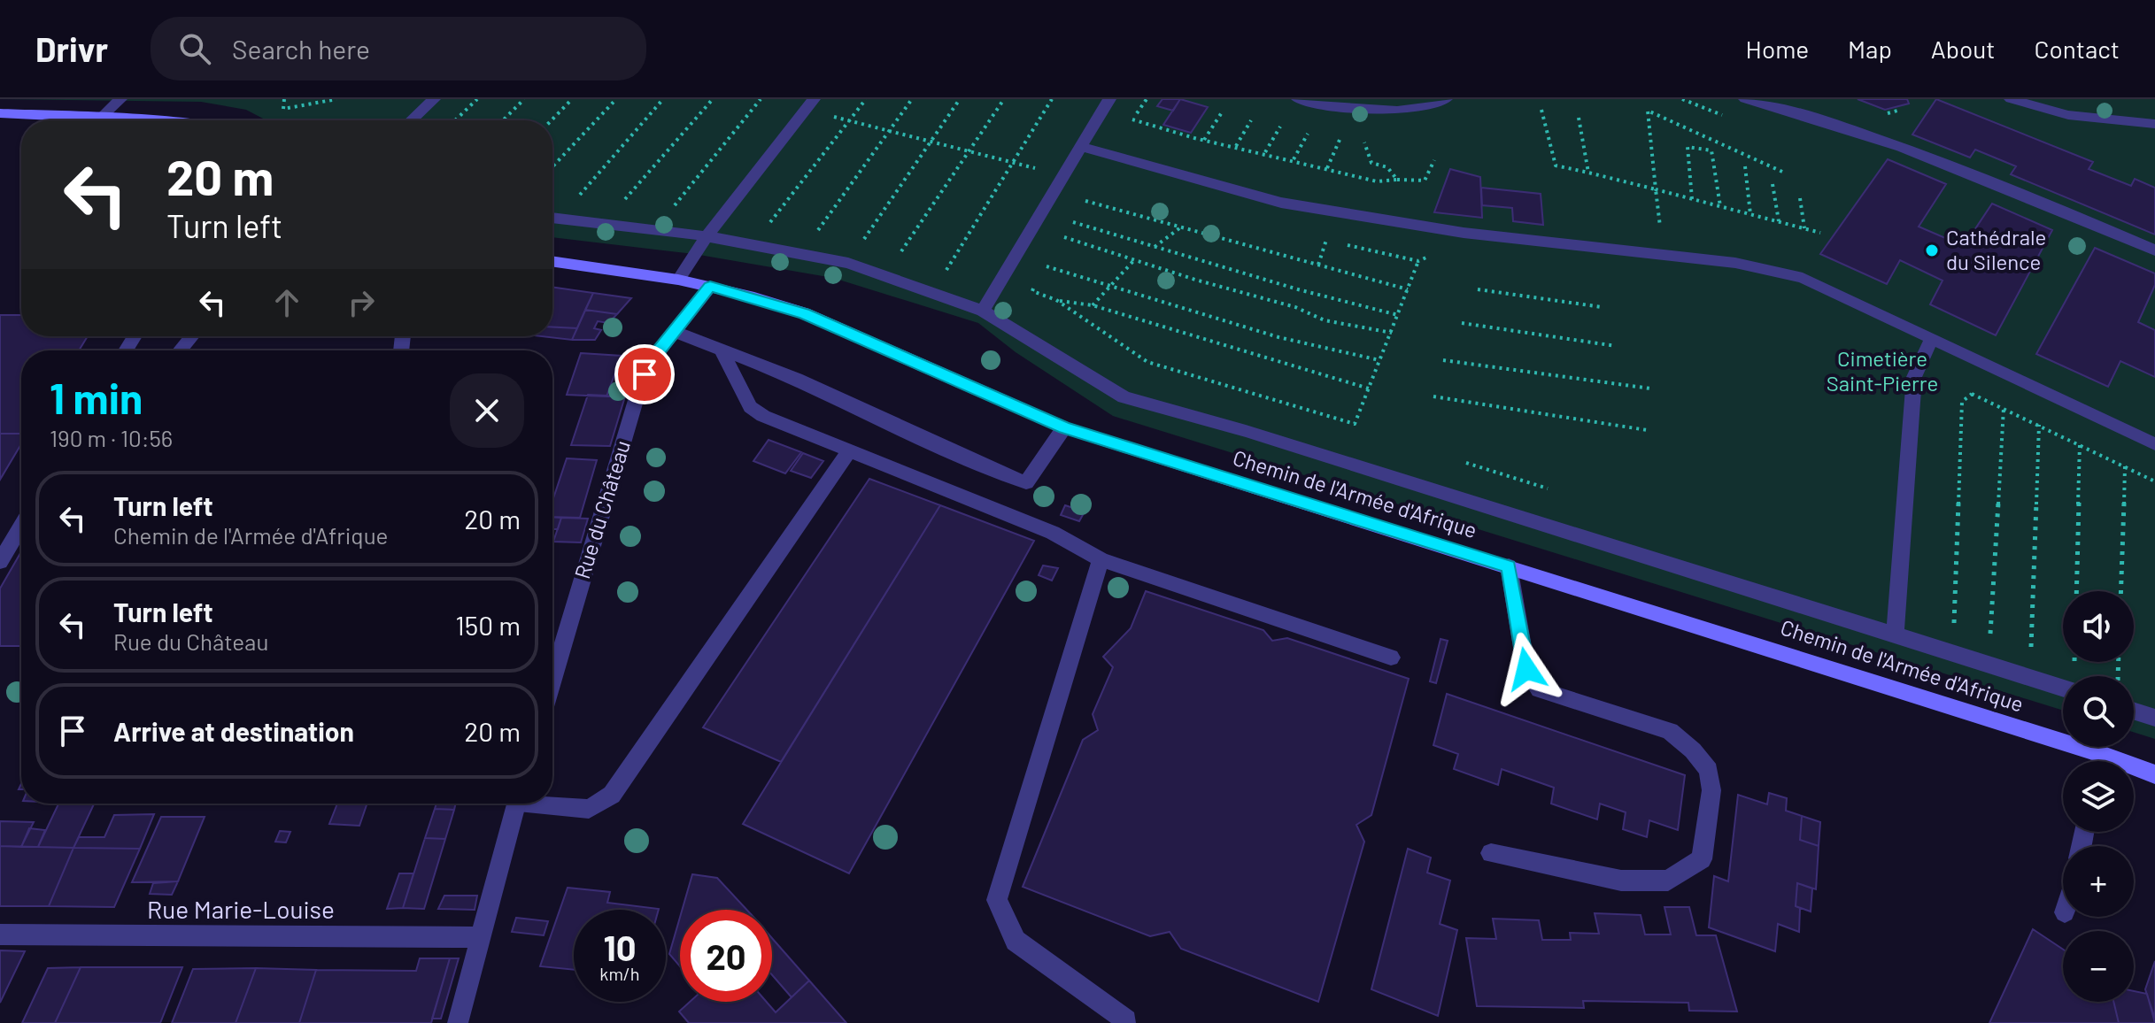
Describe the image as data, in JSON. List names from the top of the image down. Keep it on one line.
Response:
{"streets":{"street":["Chemin de l'Armée d'Afrique","Rue du Château","Rue Marie-Louise"]},"crossings":[["Chemin de l'Armée d'Afrique","Rue du Château"]],"parks":["Cimetière Saint-Pierre"],"places":["Cathédrale du Silence"],"page":{"header":"Drivr","search":"Search here","nav":["Home","Map","About","Contact"],"turn":["20 m","Turn left"],"heading":["1 min","190 m · 10:56"],"list":[{"name":"Turn left","note":"Chemin de l'Armée d'Afrique","value":"20 m"},{"name":"Turn left","note":"Rue du Château","value":"150 m"},{"name":"Arrive at destination","value":"20 m"}],"map_buttons":["+","−"],"speed":"10 km/h","limit":"20"}}
